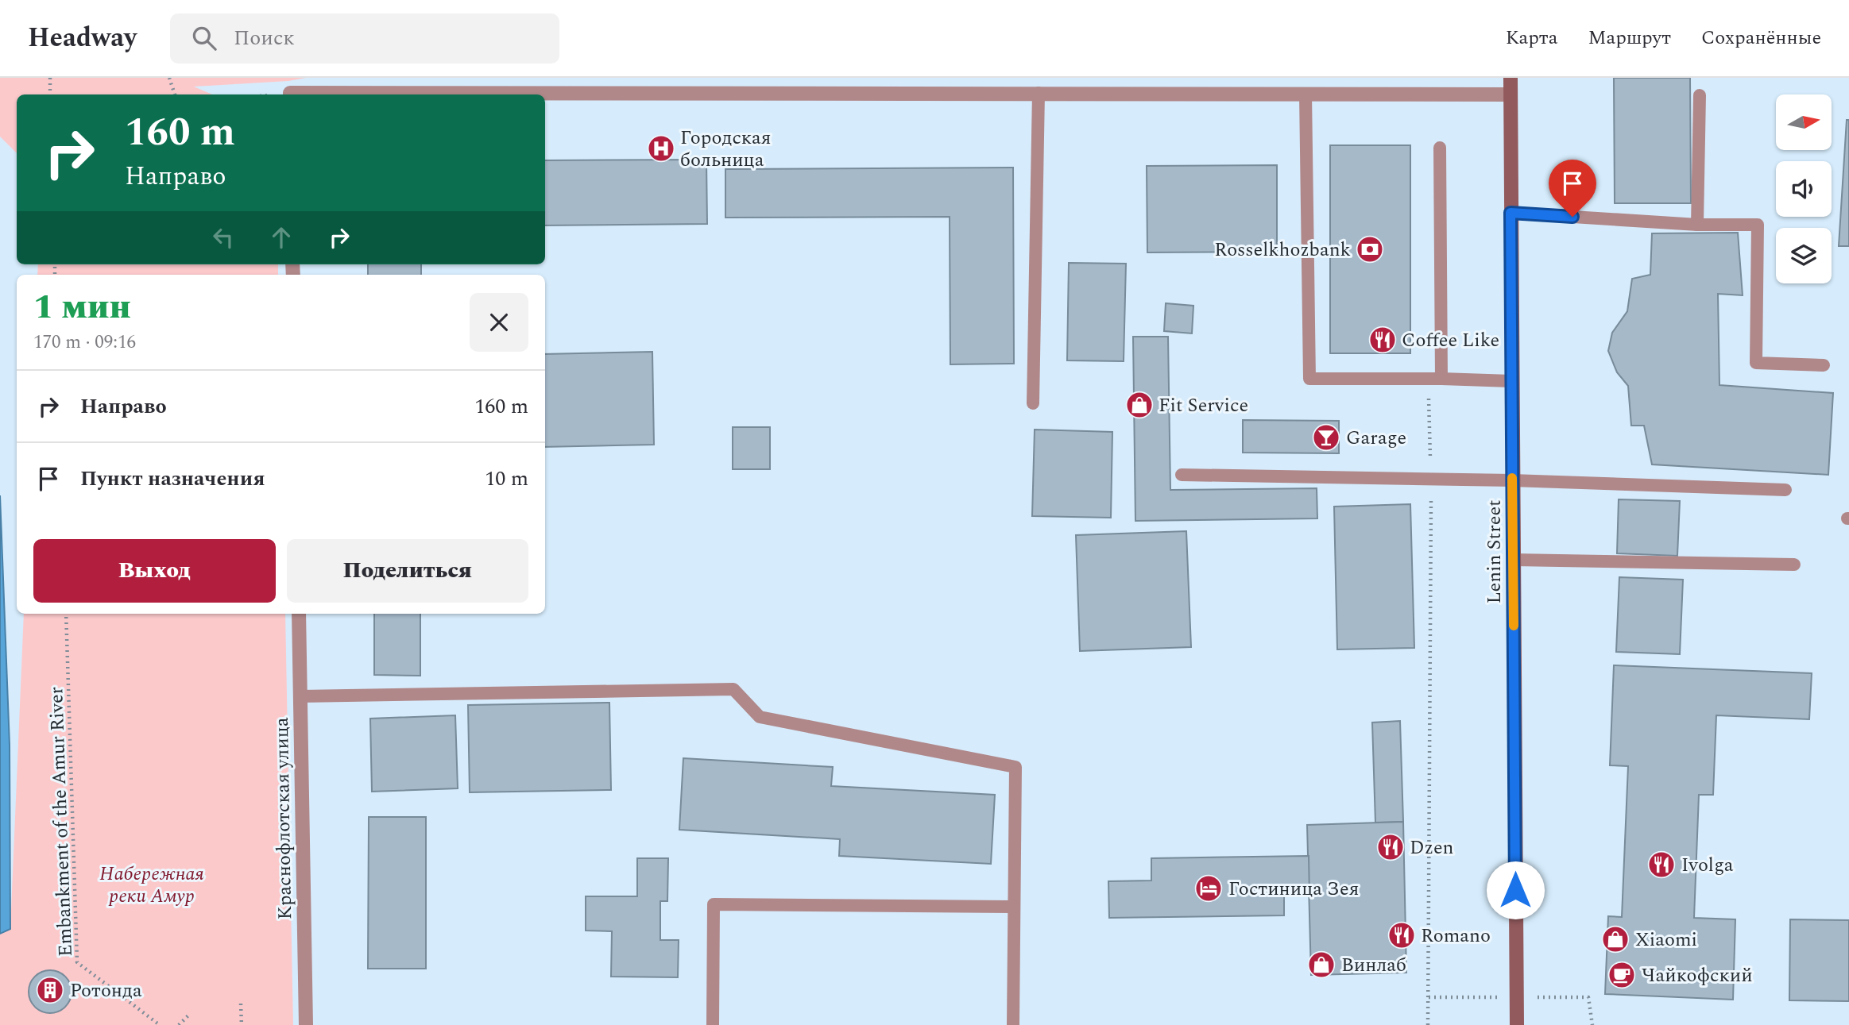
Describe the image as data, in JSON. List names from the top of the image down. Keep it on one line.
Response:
{"streets":{"main road":["Lenin Street"],"street":["Краснофлотская улица"],"path":["Embankment of the Amur River"]},"parks":["Набережная реки Амур"],"places":{"hospital":["Городская больница"],"bank":["Rosselkhozbank"],"restaurant":["Coffee Like","Dzen","Ivolga","Romano"],"shop":["Fit Service","Xiaomi","Винлаб"],"bar":["Garage"],"hotel":["Гостиница Зея"],"cafe":["Чайкофский"],"building":["Ротонда"]},"north":"right","page":{"header":"Headway","search":"Поиск","nav":["Карта","Маршрут","Сохранённые"],"turn":["160 m","Направо"],"heading":["1 мин","170 m · 09:16"],"list":[{"name":"Направо","value":"160 m"},{"name":"Пункт назначения","value":"10 m"}],"buttons":["Выход","Поделиться"]}}
